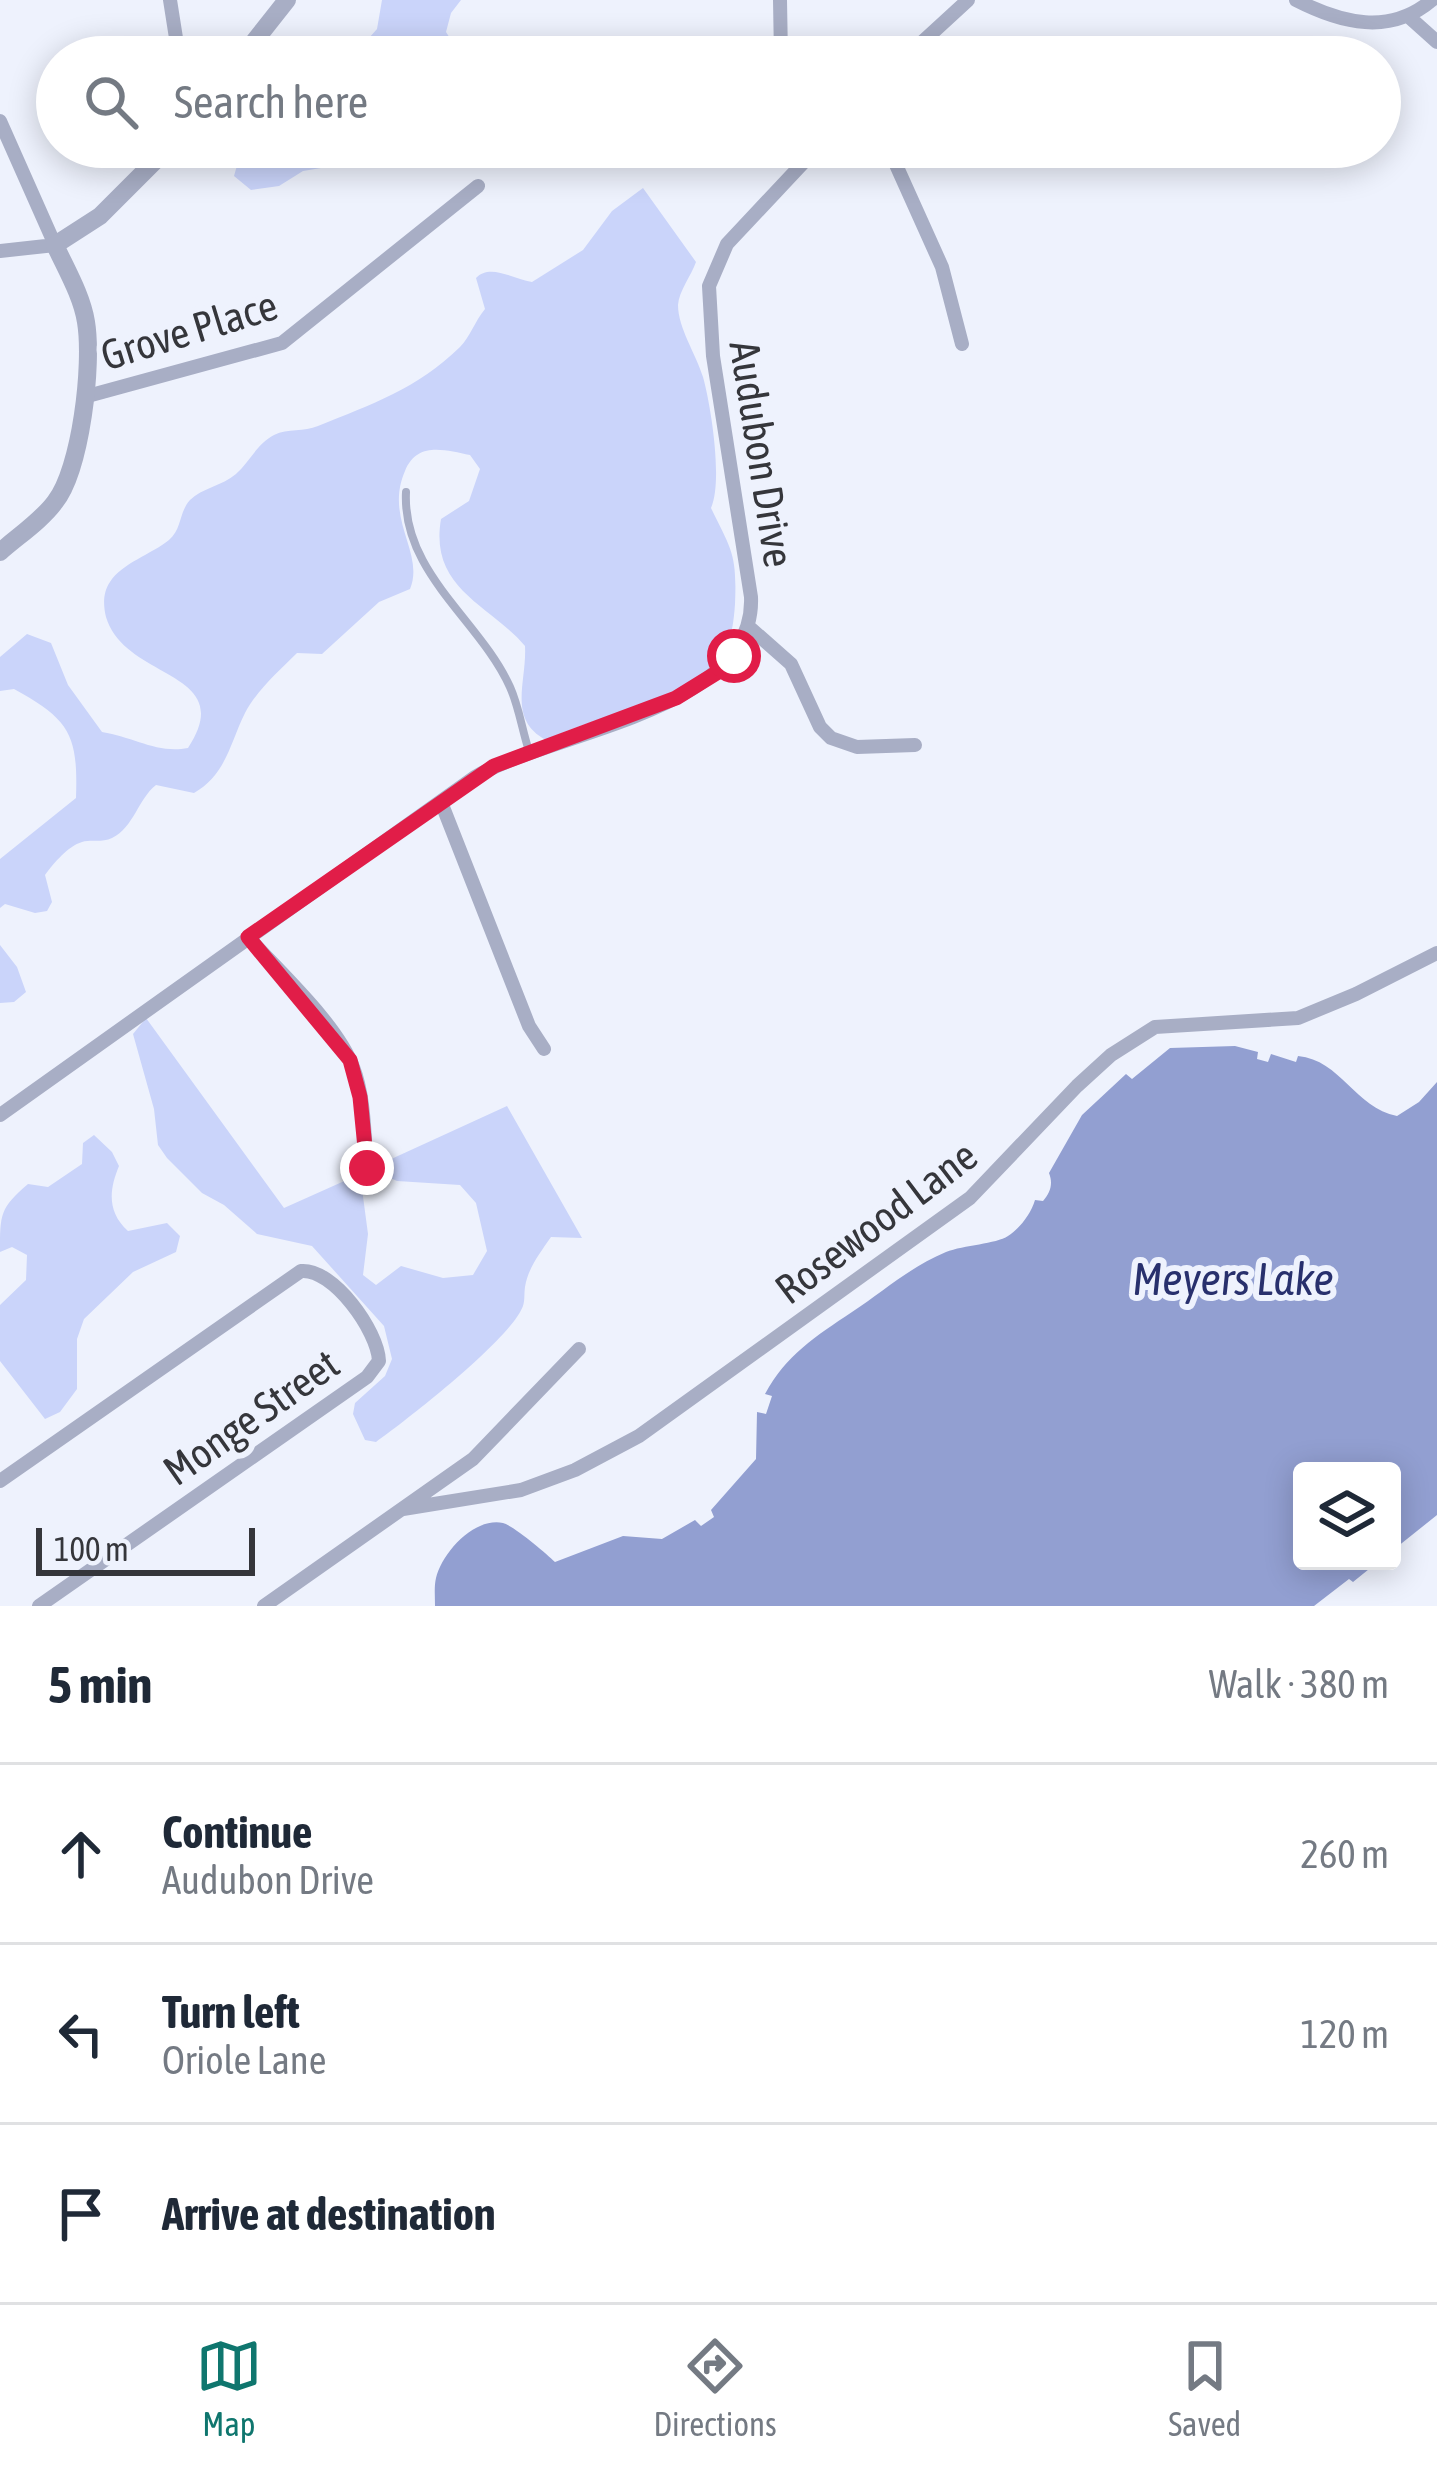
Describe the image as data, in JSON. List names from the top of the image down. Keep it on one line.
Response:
{"streets":{"street":["Grove Place","Audubon Drive","Rosewood Lane","Monge Street"]},"water":["Meyers Lake"],"scale_bar":"100 m","page":{"search":"Search here","scale":"100 m","heading":["5 min","Walk · 380 m"],"list":[["Continue","Audubon Drive","260 m"],["Turn left","Oriole Lane","120 m"],"Arrive at destination"],"nav":["Map","Directions","Saved"]}}
